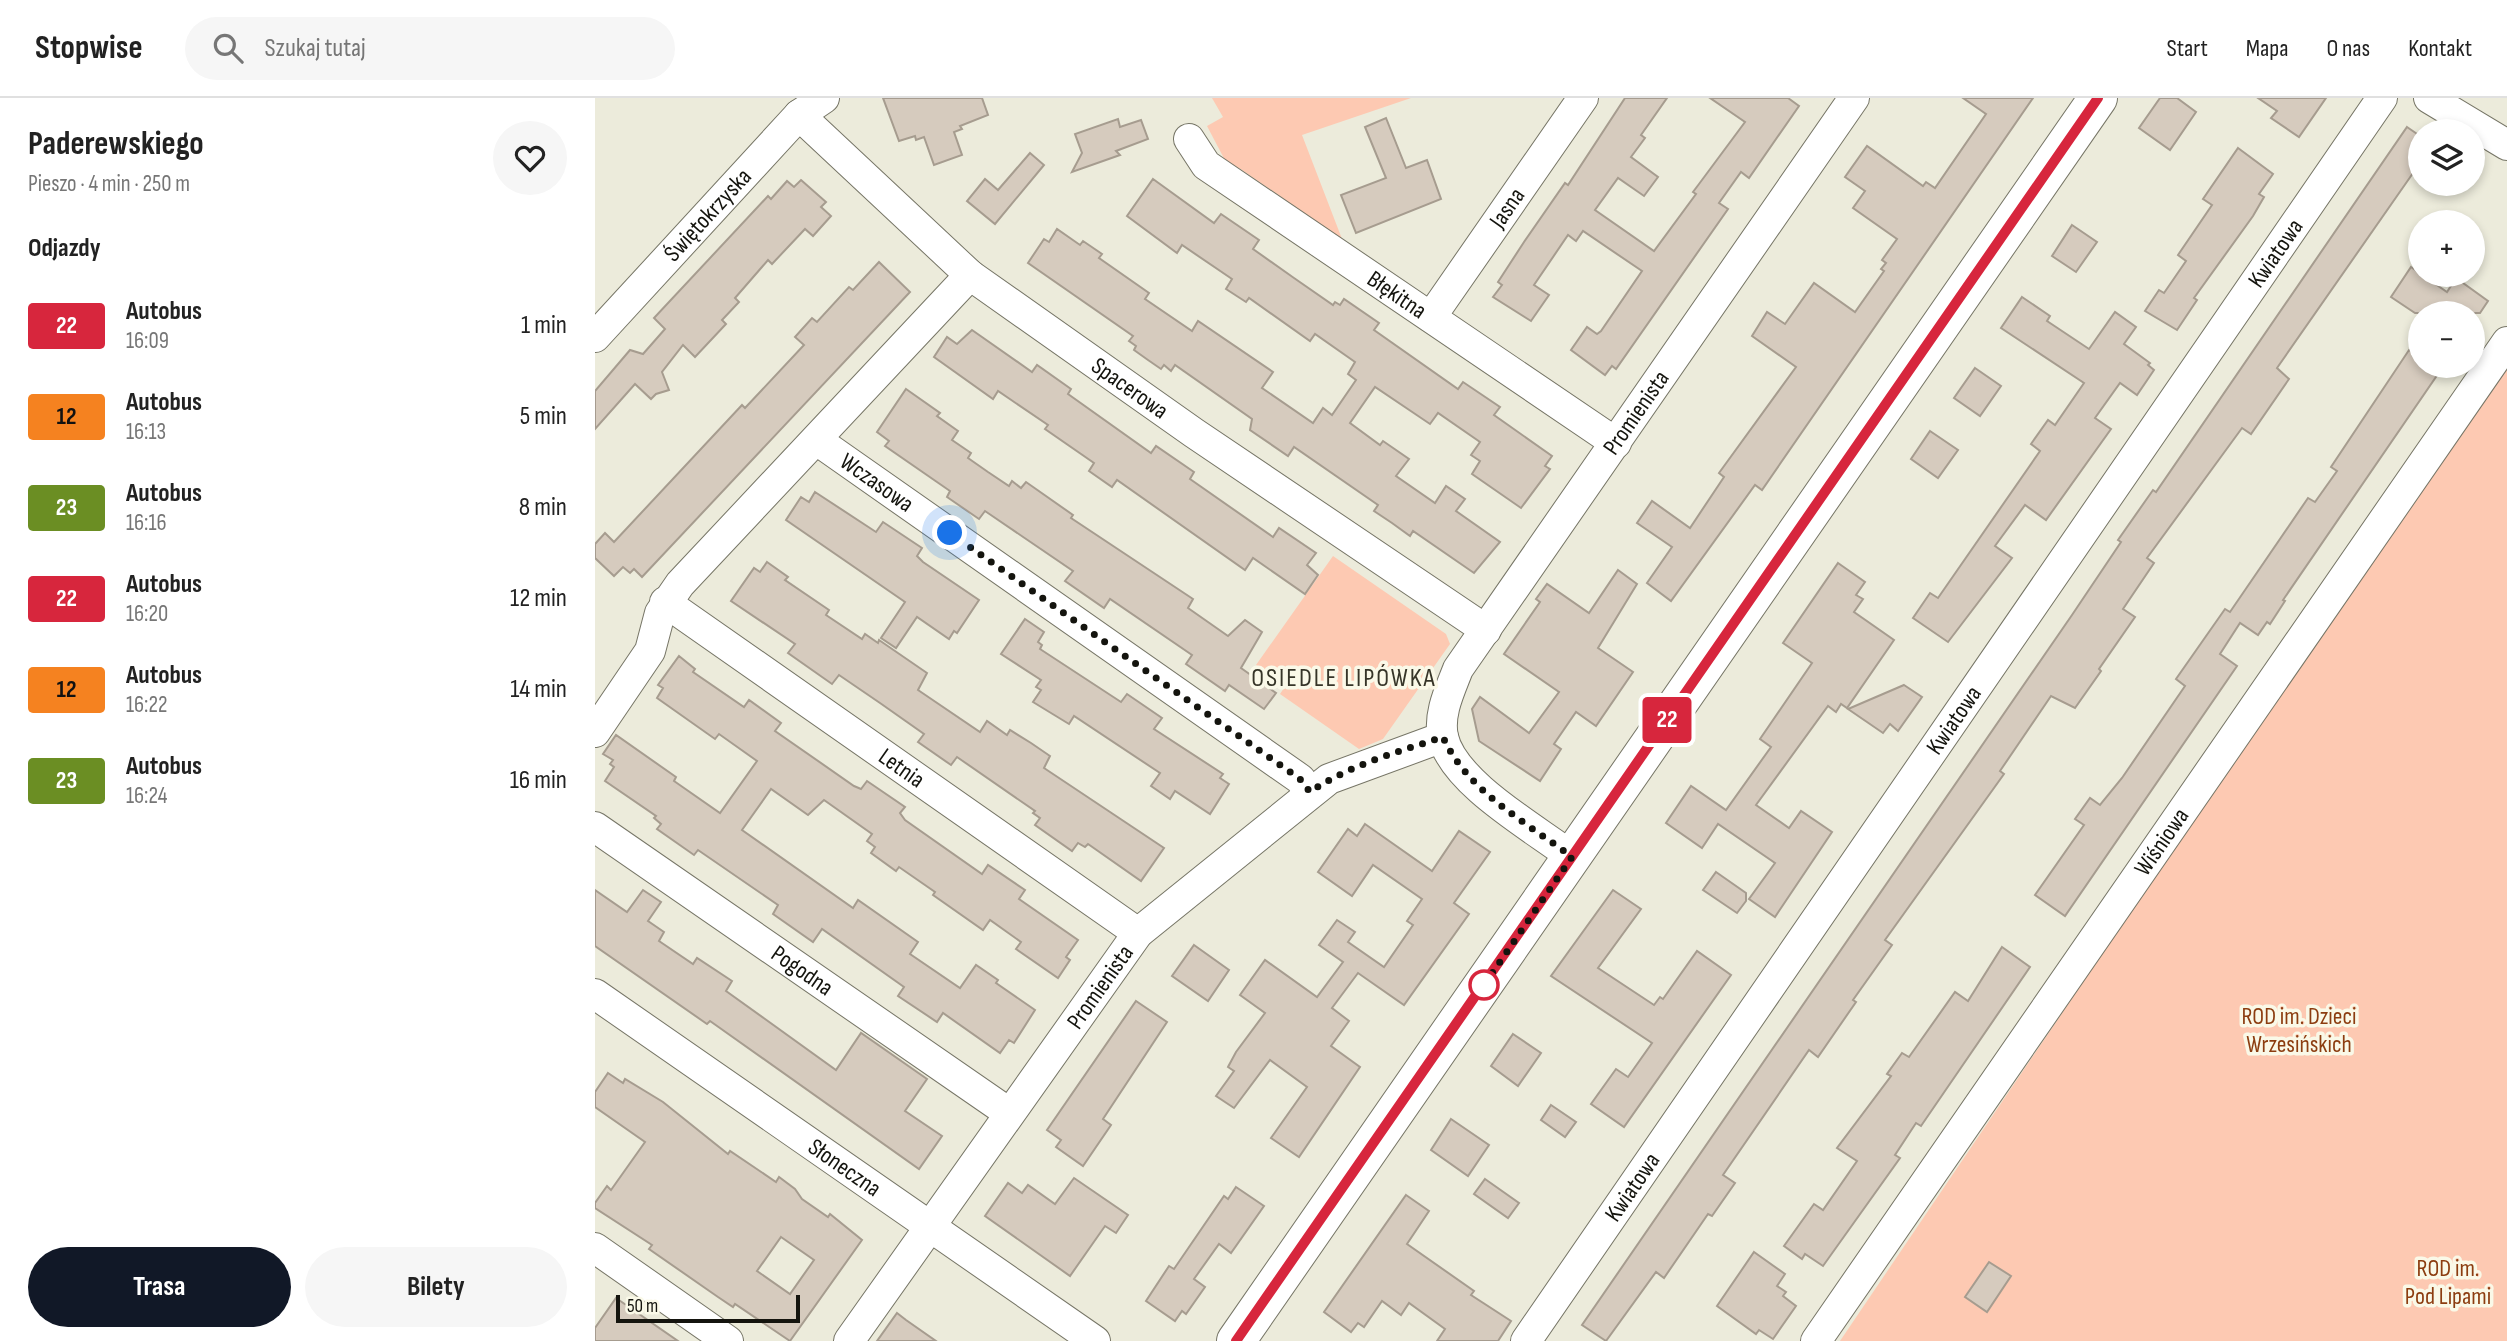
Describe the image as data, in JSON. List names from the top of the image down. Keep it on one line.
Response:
{"streets":{"street":["Jasna","Świętokrzyska","Kwiatowa","Błękitna","Spacerowa","Promienista","Wczasowa","Letnia","Wiśniowa","Pogodna","Słoneczna"]},"crossings":[["Jasna","Błękitna"],["Świętokrzyska","Spacerowa"],["Błękitna","Promienista"],["Spacerowa","Promienista"],["Promienista","Wczasowa"],["Promienista","Letnia"],["Promienista","Pogodna"],["Promienista","Słoneczna"]],"districts":["OSIEDLE LIPÓWKA"],"parks":["ROD im. Dzieci Wrzesińskich","ROD im. Pod Lipami"],"lines":["bus line 22"],"scale_bar":"50 m","page":{"header":"Stopwise","search":"Szukaj tutaj","nav":["Start","Mapa","O nas","Kontakt"],"heading":[["Paderewskiego","Pieszo · 4 min · 250 m"],"Odjazdy"],"on_map":"22","map_buttons":["+","−"],"list":[{"mark":"22","name":"Autobus","note":"16:09","value":"1 min"},{"mark":"12","name":"Autobus","note":"16:13","value":"5 min"},{"mark":"23","name":"Autobus","note":"16:16","value":"8 min"},{"mark":"22","name":"Autobus","note":"16:20","value":"12 min"},{"mark":"12","name":"Autobus","note":"16:22","value":"14 min"},{"mark":"23","name":"Autobus","note":"16:24","value":"16 min"}],"buttons":["Trasa","Bilety"],"scale":"50 m"}}
